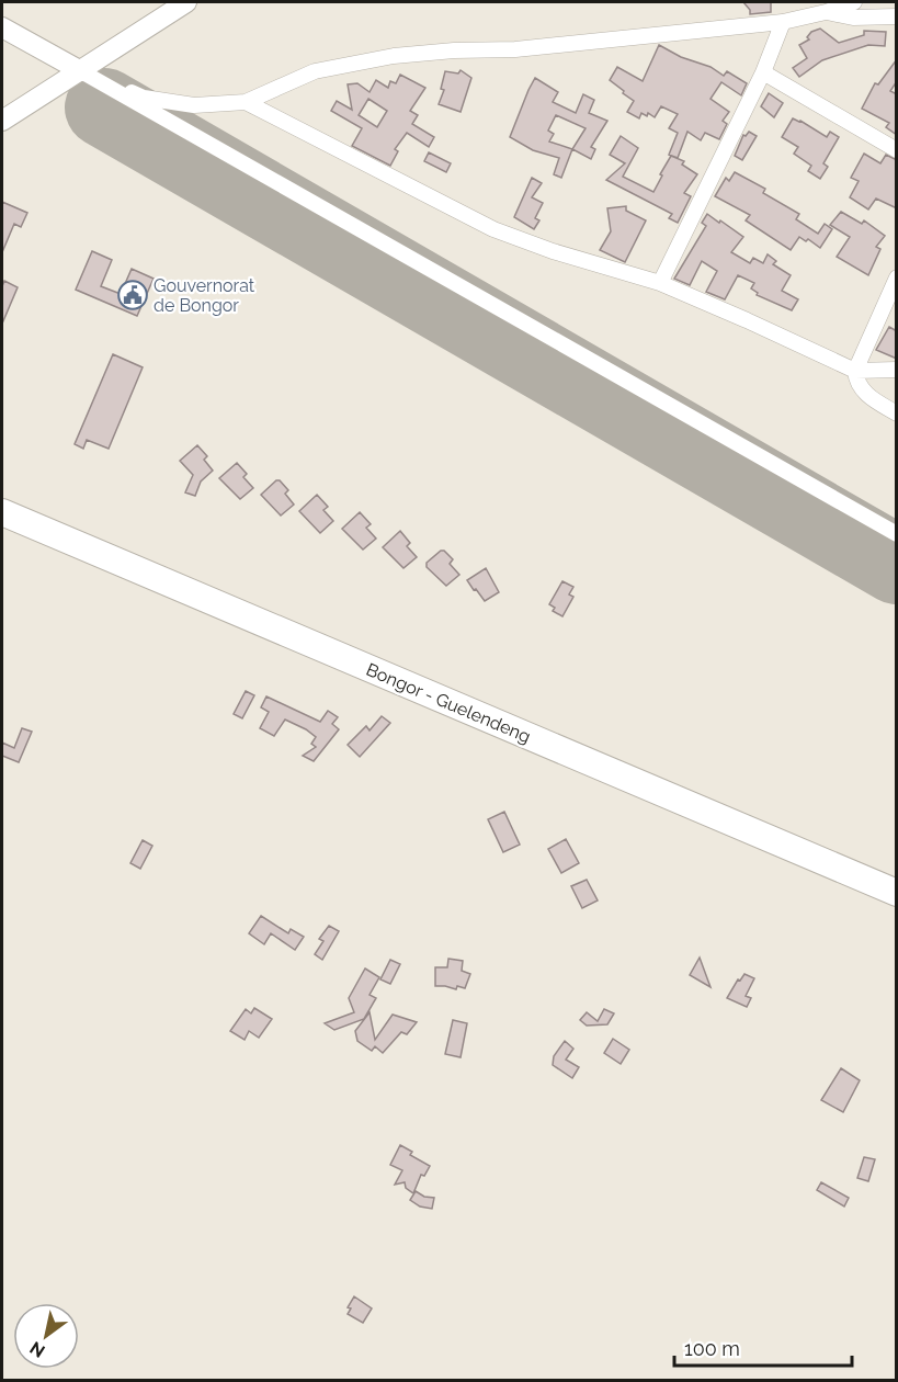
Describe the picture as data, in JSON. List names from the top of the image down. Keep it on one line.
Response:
{"streets":{"highway":["Bongor - Guelendeng"]},"places":{"public building":["Gouvernorat de Bongor"]},"scale_bar":"100 m","north":"bottom left"}
